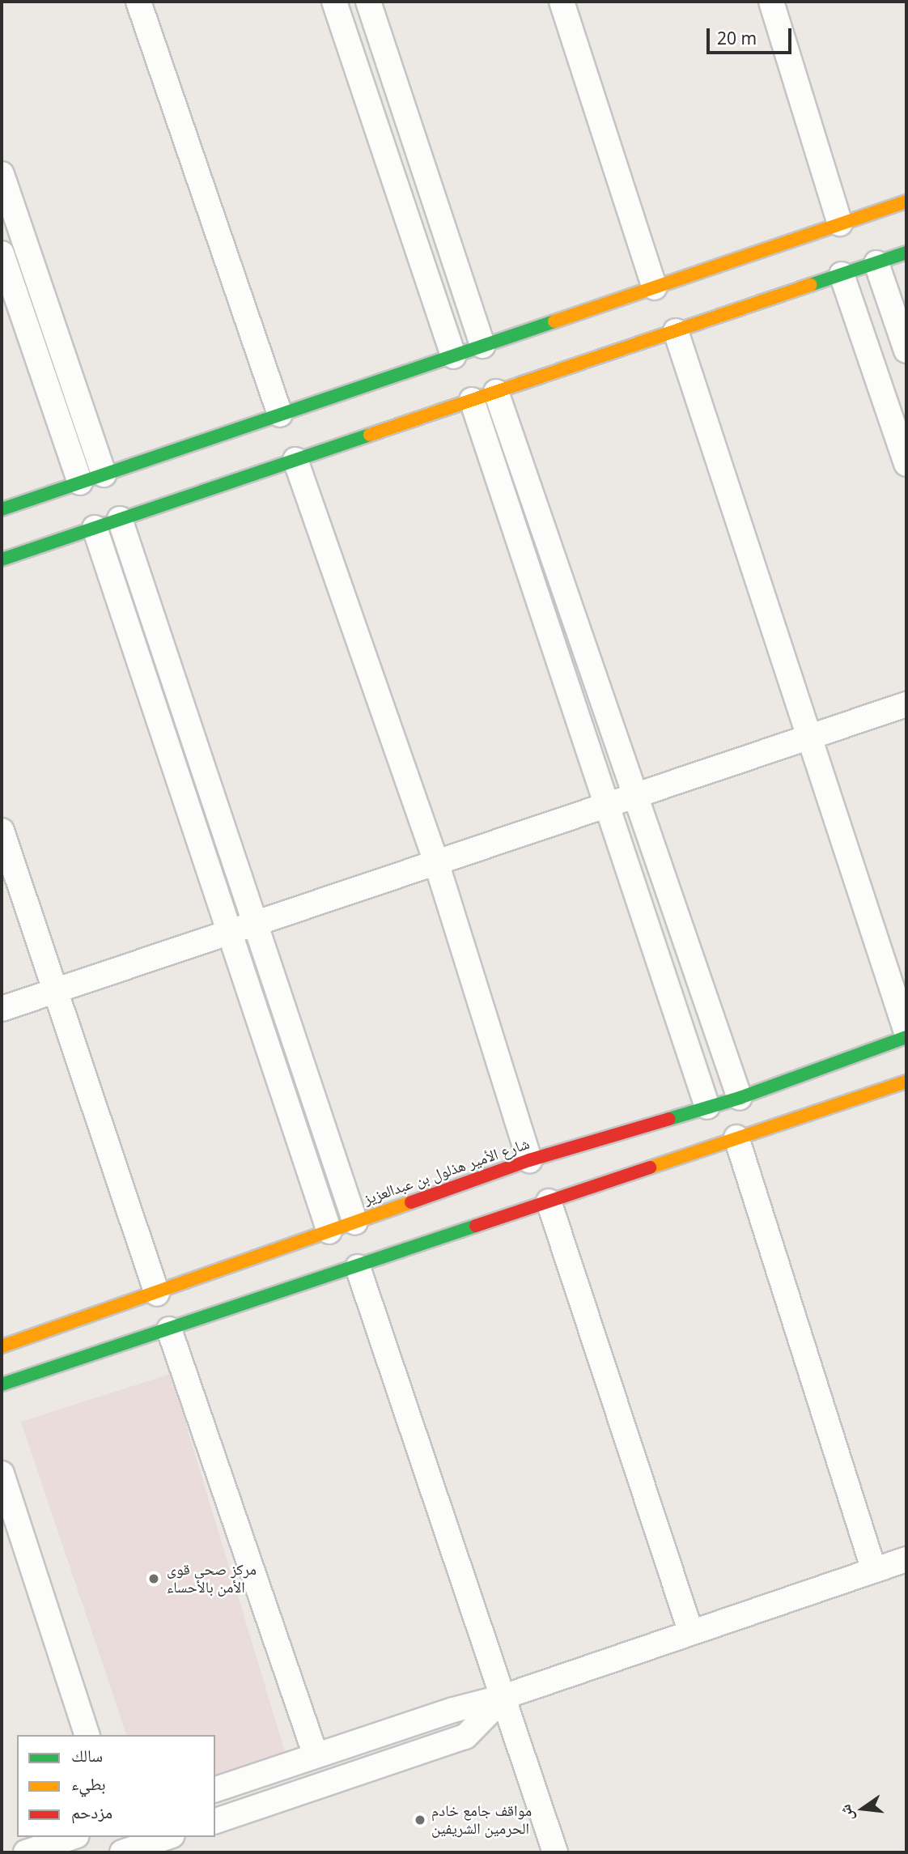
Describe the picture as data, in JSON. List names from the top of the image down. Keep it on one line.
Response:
{"streets":{"street":["شارع الأمير هذلول بن عبدالعزيز"]},"places":["مركز صحي قوى الأمن بالأحساء","مواقف جامع خادم الحرمين الشريفين"],"legend":["سالك","بطيء","مزدحم"],"scale_bar":"20 m","north":"left"}
